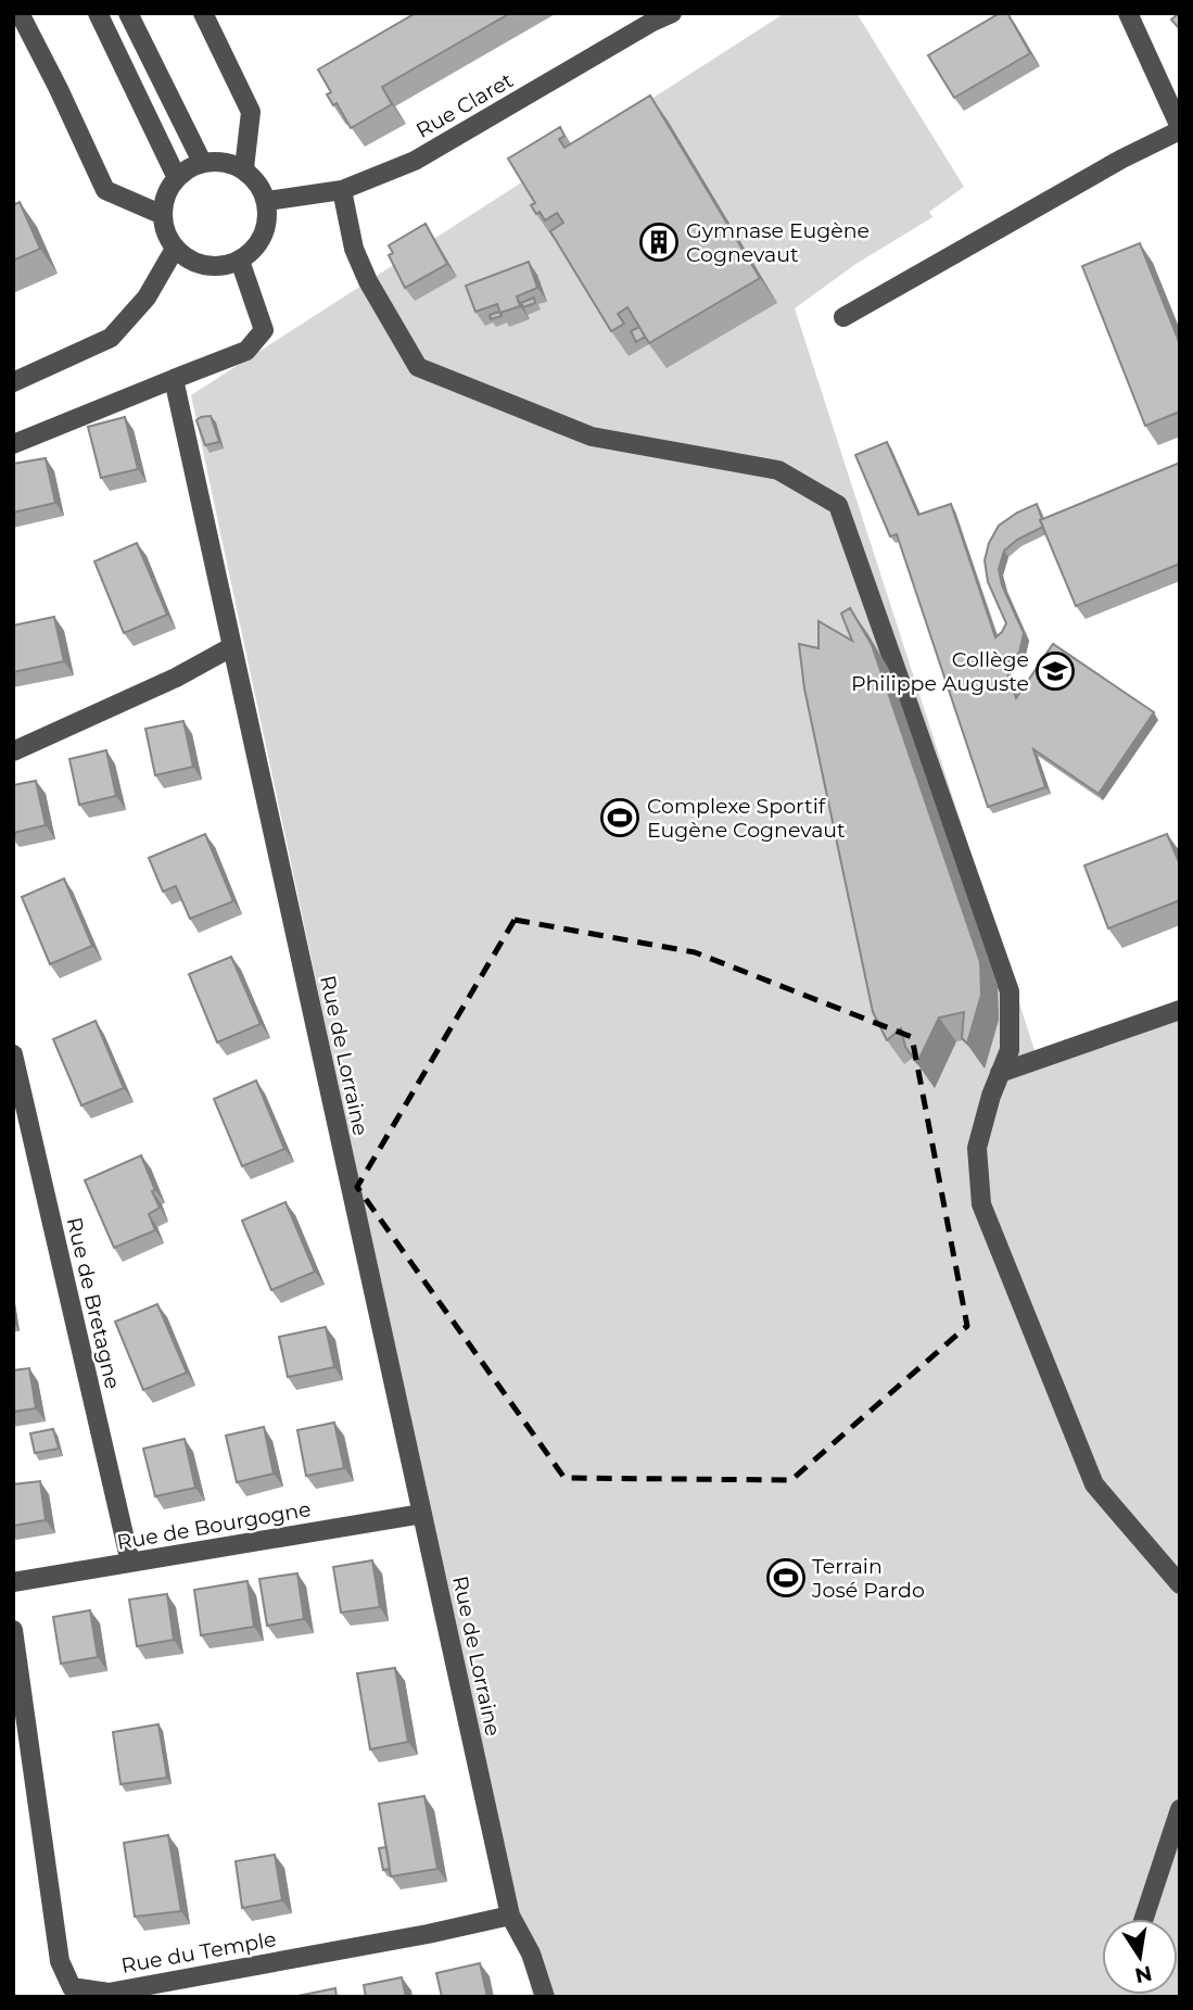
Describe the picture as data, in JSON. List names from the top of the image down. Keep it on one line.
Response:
{"streets":{"street":["Rue Claret","Rue de Lorraine","Rue de Bretagne","Rue de Bourgogne","Rue du Temple"]},"crossings":[["Rue de Lorraine","Rue de Bourgogne"],["Rue de Lorraine","Rue du Temple"],["Rue de Bretagne","Rue de Bourgogne"]],"places":{"building":["Gymnase Eugène Cognevaut"],"school or university":["Collège Philippe Auguste"],"sports":["Complexe Sportif Eugène Cognevaut","Terrain José Pardo"]},"north":"bottom"}
